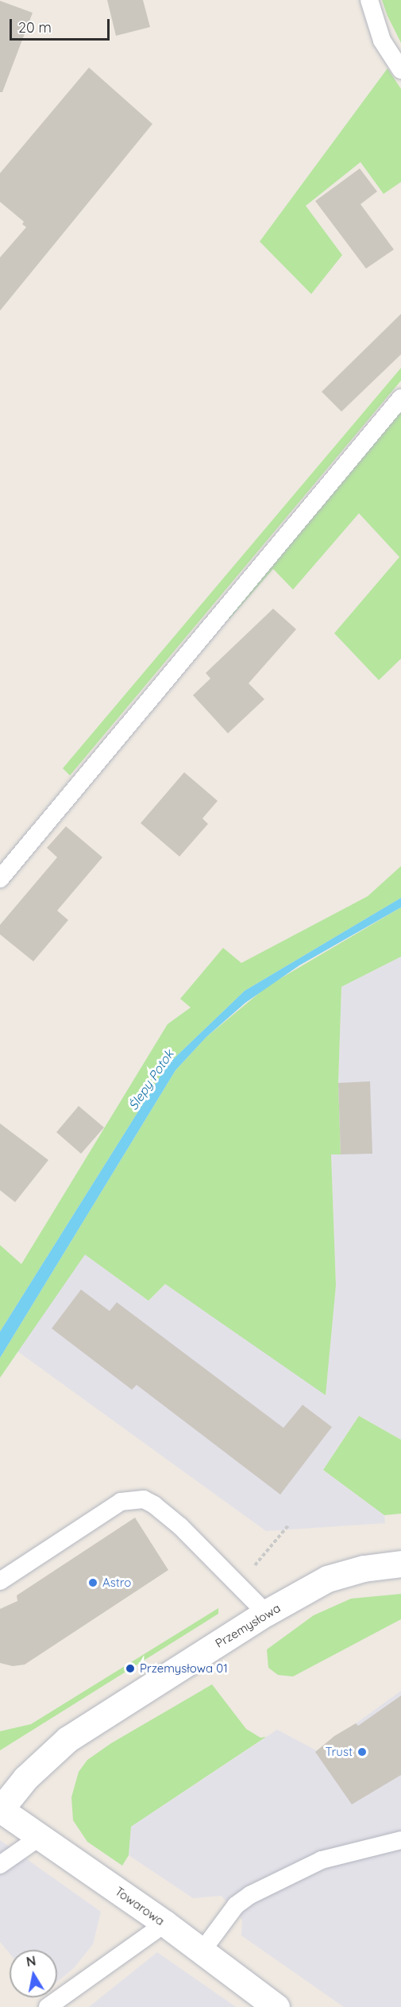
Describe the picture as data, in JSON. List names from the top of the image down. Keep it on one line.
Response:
{"streets":{"street":["Przemysłowa","Towarowa"]},"crossings":[["Przemysłowa","Towarowa"]],"water":["Ślepy Potok"],"places":["Astro","Przemysłowa 01","Trust"],"scale_bar":"20 m","north":"top"}
